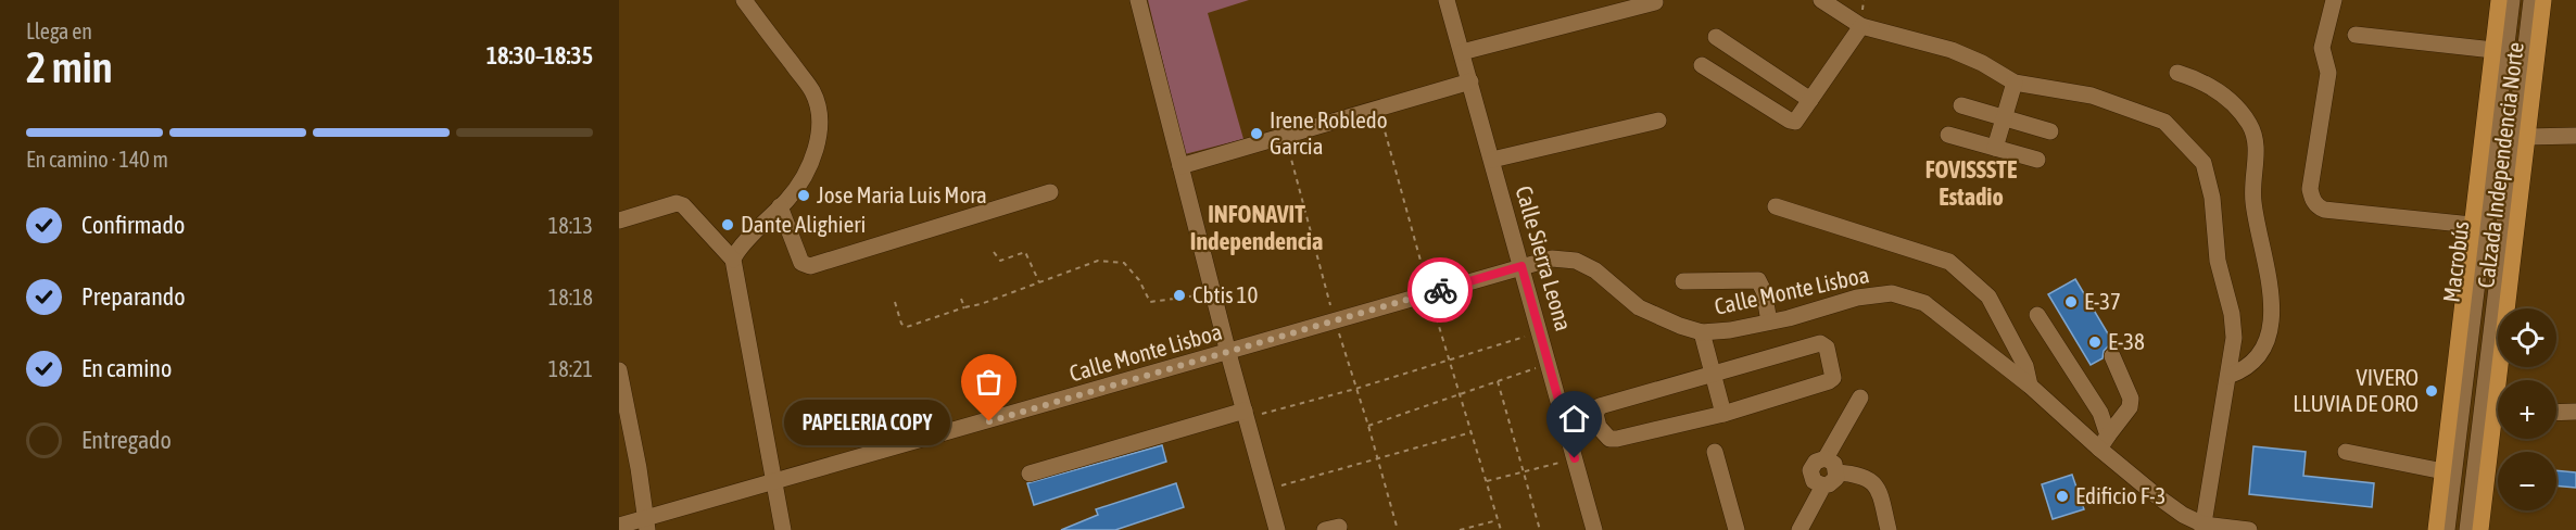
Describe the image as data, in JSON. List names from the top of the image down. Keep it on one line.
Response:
{"streets":{"main road":["Calzada Independencia Norte"],"street":["Calle Sierra Leona","Macrobús","Calle Monte Lisboa"]},"crossings":[["Calle Sierra Leona","Calle Monte Lisboa"]],"districts":["FOVISSSTE Estadio","INFONAVIT Independencia"],"places":["Irene Robledo Garcia","Jose Maria Luis Mora","Dante Alighieri","Cbtis 10","E-37","E-38","VIVERO LLUVIA DE ORO","PAPELERIA COPY","Edificio F-3"],"page":{"heading":["2 min","Llega en","18:30–18:35"],"bar":"En camino · 140 m","list":[["Confirmado","18:13"],["Preparando","18:18"],["En camino","18:21"],"Entregado"],"map_buttons":["+","−"],"bubble":"PAPELERIA COPY"}}
